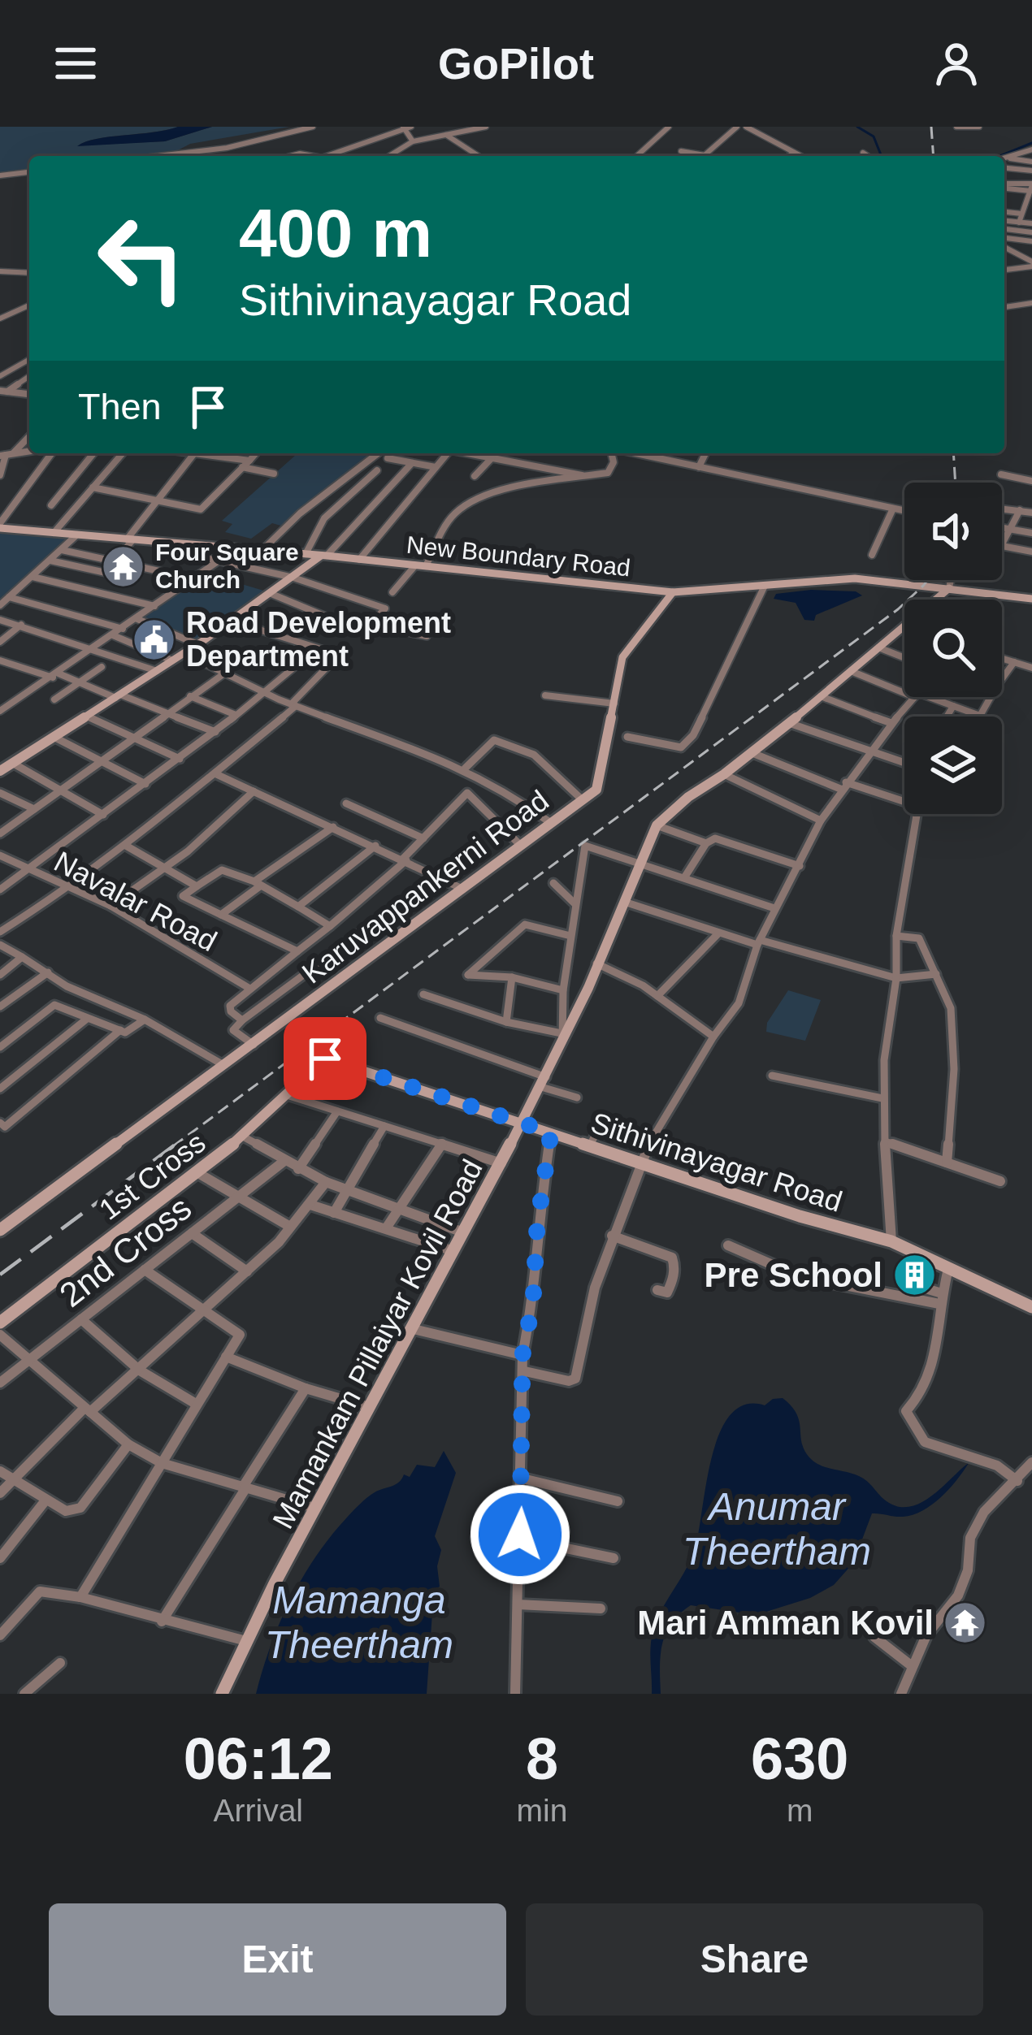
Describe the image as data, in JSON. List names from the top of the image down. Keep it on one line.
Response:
{"streets":{"street":["New Boundary Road","Karuvappankerni Road","Navalar Road","Sithivinayagar Road","1st Cross","2nd Cross","Mamankam Pillaiyar Kovil Road"]},"crossings":[["New Boundary Road","Mamankam Pillaiyar Kovil Road"],["Sithivinayagar Road","1st Cross"],["Sithivinayagar Road","Mamankam Pillaiyar Kovil Road"]],"water":["Anumar Theertham","Mamanga Theertham"],"places":{"temple":["Four Square Church","Mari Amman Kovil"],"public building":["Road Development Department"],"building":["Pre School"]},"page":{"header":"GoPilot","turn":["400 m","Sithivinayagar Road"],"then":"Then","eta":["06:12","Arrival","8","min","630","m"],"buttons":["Exit","Share"]}}
